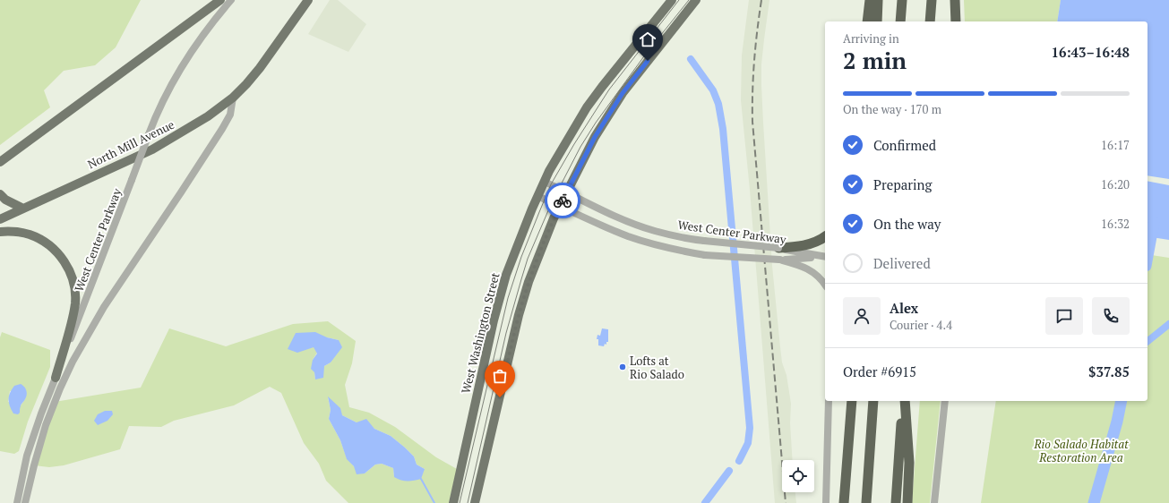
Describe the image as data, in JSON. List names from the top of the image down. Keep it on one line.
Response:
{"streets":{"main road":["North Mill Avenue","West Washington Street"],"street":["West Center Parkway"]},"crossings":[["West Center Parkway","West Washington Street"]],"parks":["Rio Salado Habitat Restoration Area"],"places":["Lofts at Rio Salado"],"page":{"heading":["2 min","Arriving in","16:43–16:48"],"panel":["Alex","Courier · 4.4","Order #6915","$37.85"],"bar":"On the way · 170 m","list":[["Confirmed","16:17"],["Preparing","16:20"],["On the way","16:32"],"Delivered"]}}
